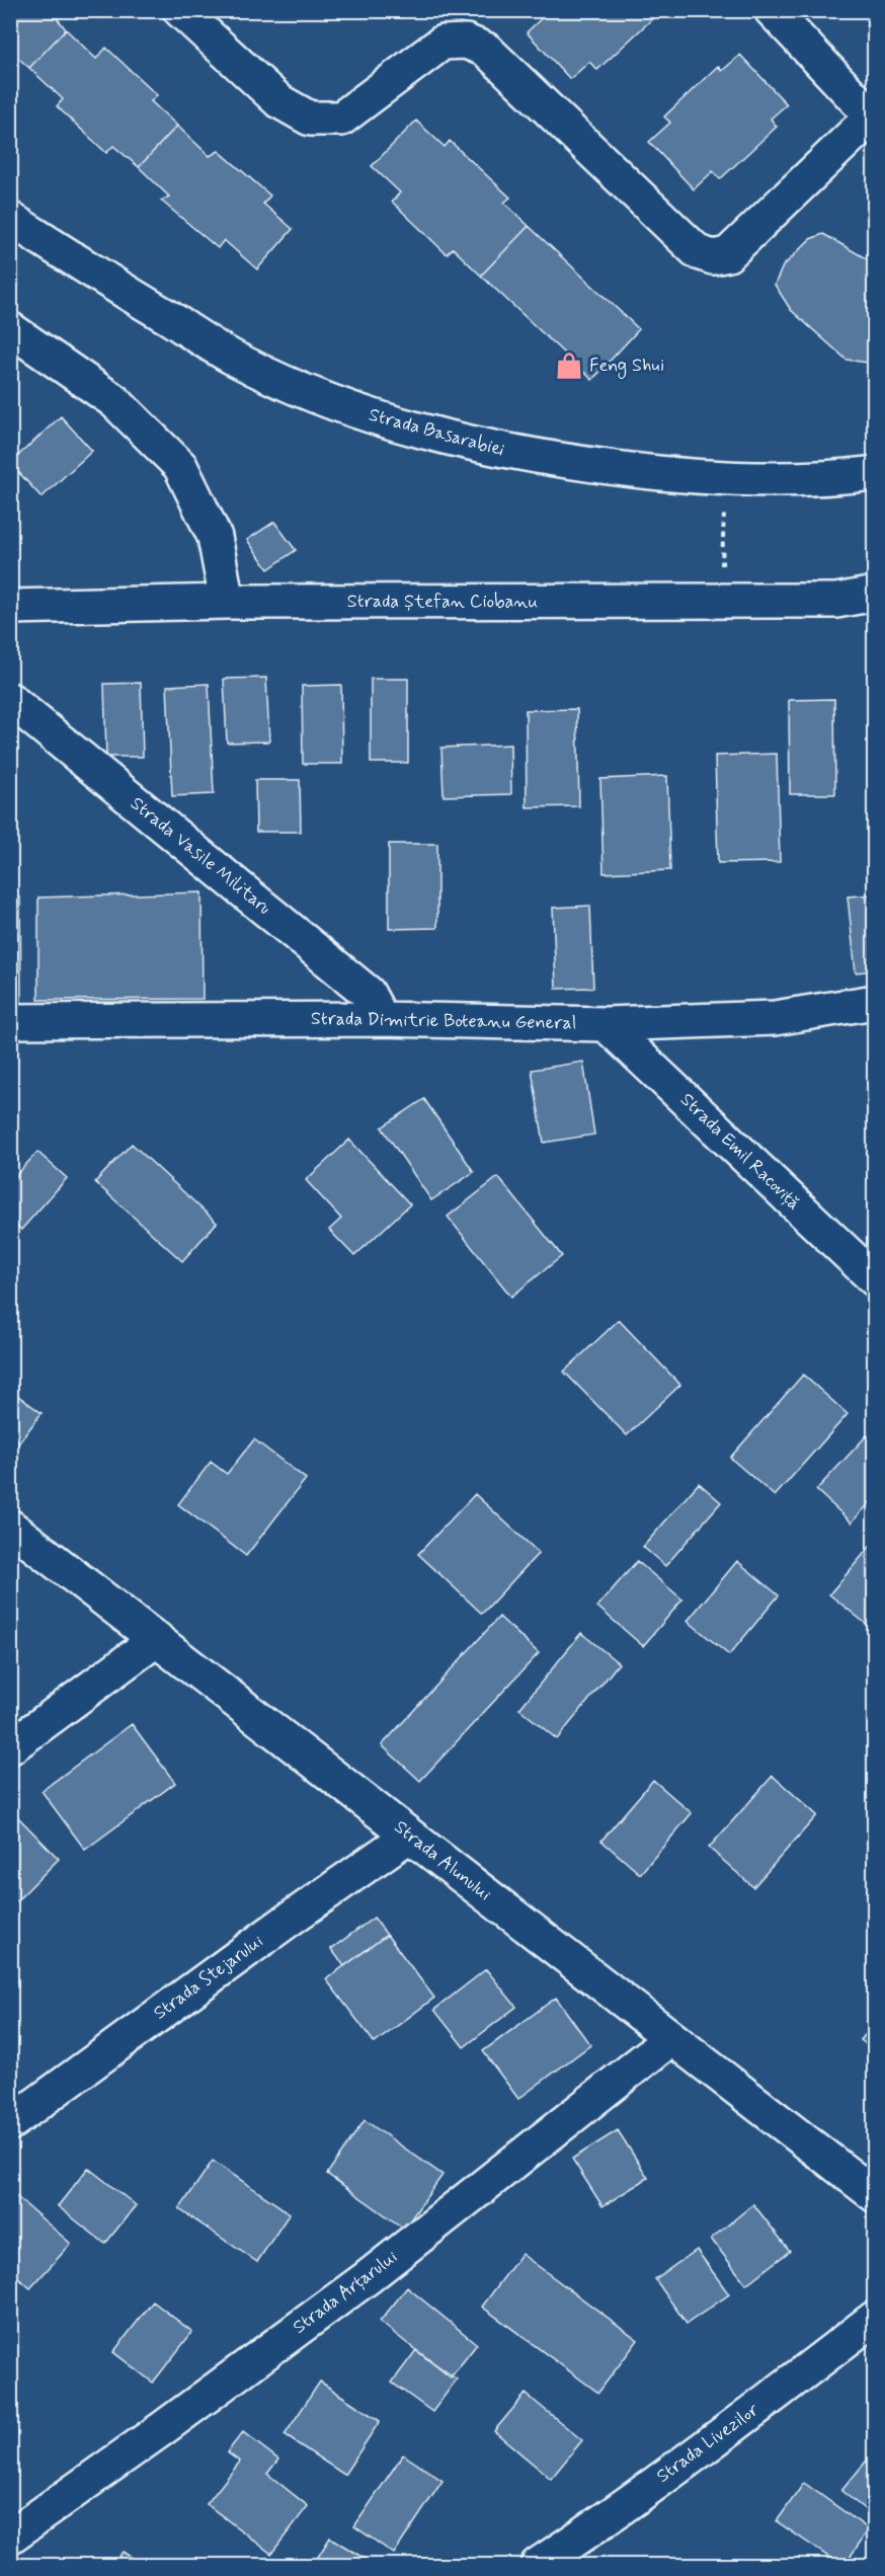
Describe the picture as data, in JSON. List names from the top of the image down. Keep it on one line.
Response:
{"streets":{"street":["Strada Basarabiei","Strada Ștefan Ciobanu","Strada Vasile Militaru","Strada Dimitrie Boteanu General","Strada Emil Racoviță","Strada Alunului","Strada Stejarului","Strada Arțarului","Strada Livezilor"]},"crossings":[["Strada Vasile Militaru","Strada Dimitrie Boteanu General"],["Strada Dimitrie Boteanu General","Strada Emil Racoviță"],["Strada Alunului","Strada Stejarului"],["Strada Alunului","Strada Arțarului"]],"places":{"shop":["Feng Shui"]}}
